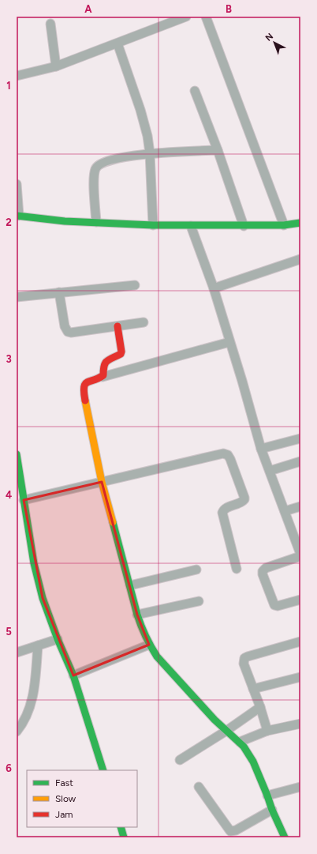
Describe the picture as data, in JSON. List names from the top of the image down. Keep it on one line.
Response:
{"legend":["Fast","Slow","Jam"],"north":"top left","grid":{"columns":["A","B"],"rows":["1","2","3","4","5","6"]}}
